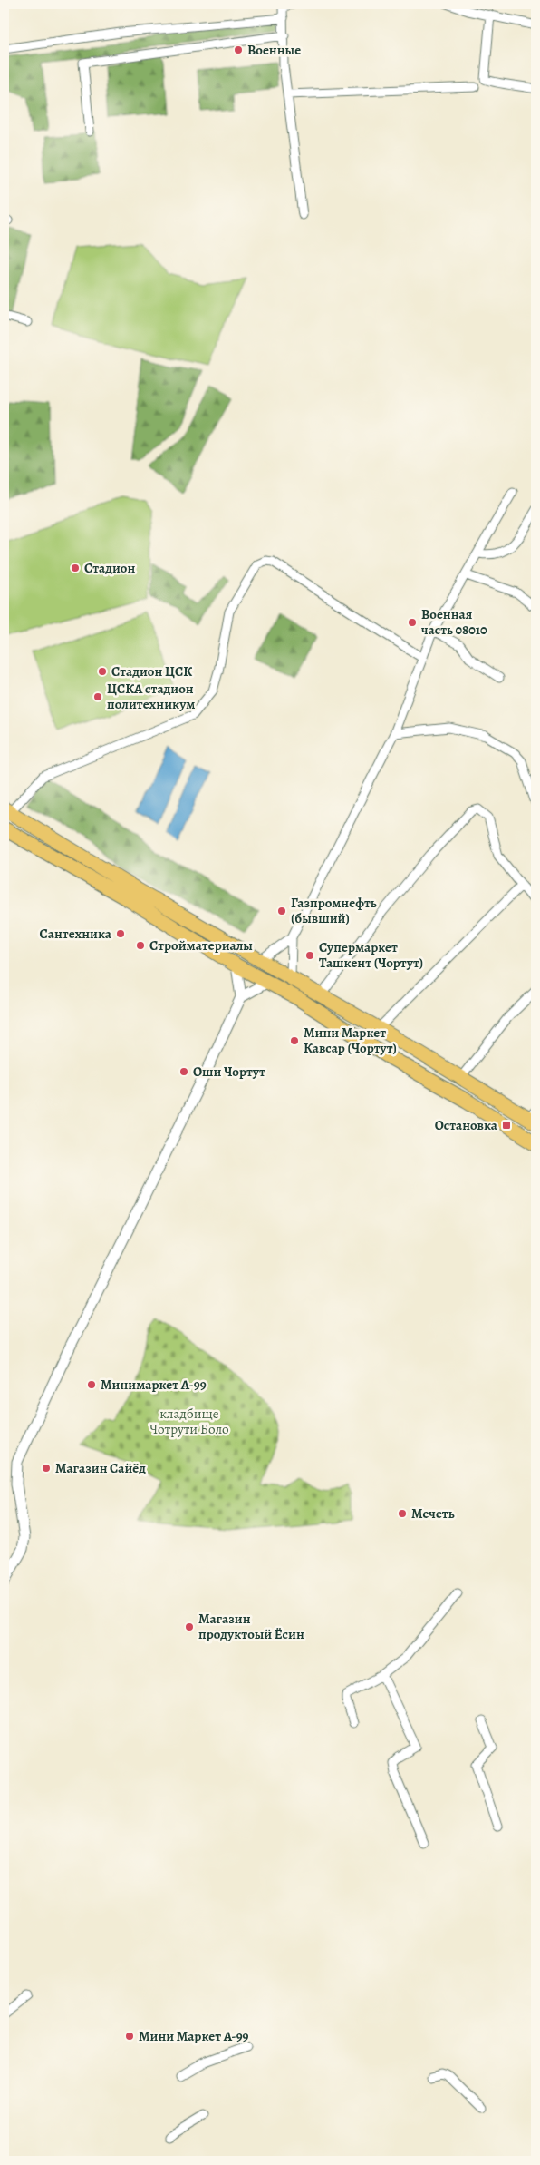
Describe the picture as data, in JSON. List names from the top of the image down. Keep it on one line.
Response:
{"parks":["кладбище Чотрути Боло"],"places":{"other":["Военные","Стадион","Военная часть 08010","Стадион ЦСК","ЦСКА стадион политехникум","Газпромнефть (бывший)","Сантехника","Стройматериалы","Супермаркет Ташкент (Чортут)","Мини Маркет Кавсар (Чортут)","Оши Чортут","Минимаркет А-99","Магазин Сайёд","Мечеть","Магазин продуктоый Ёсин","Мини Маркет А-99"],"transit":["Остановка"]}}
